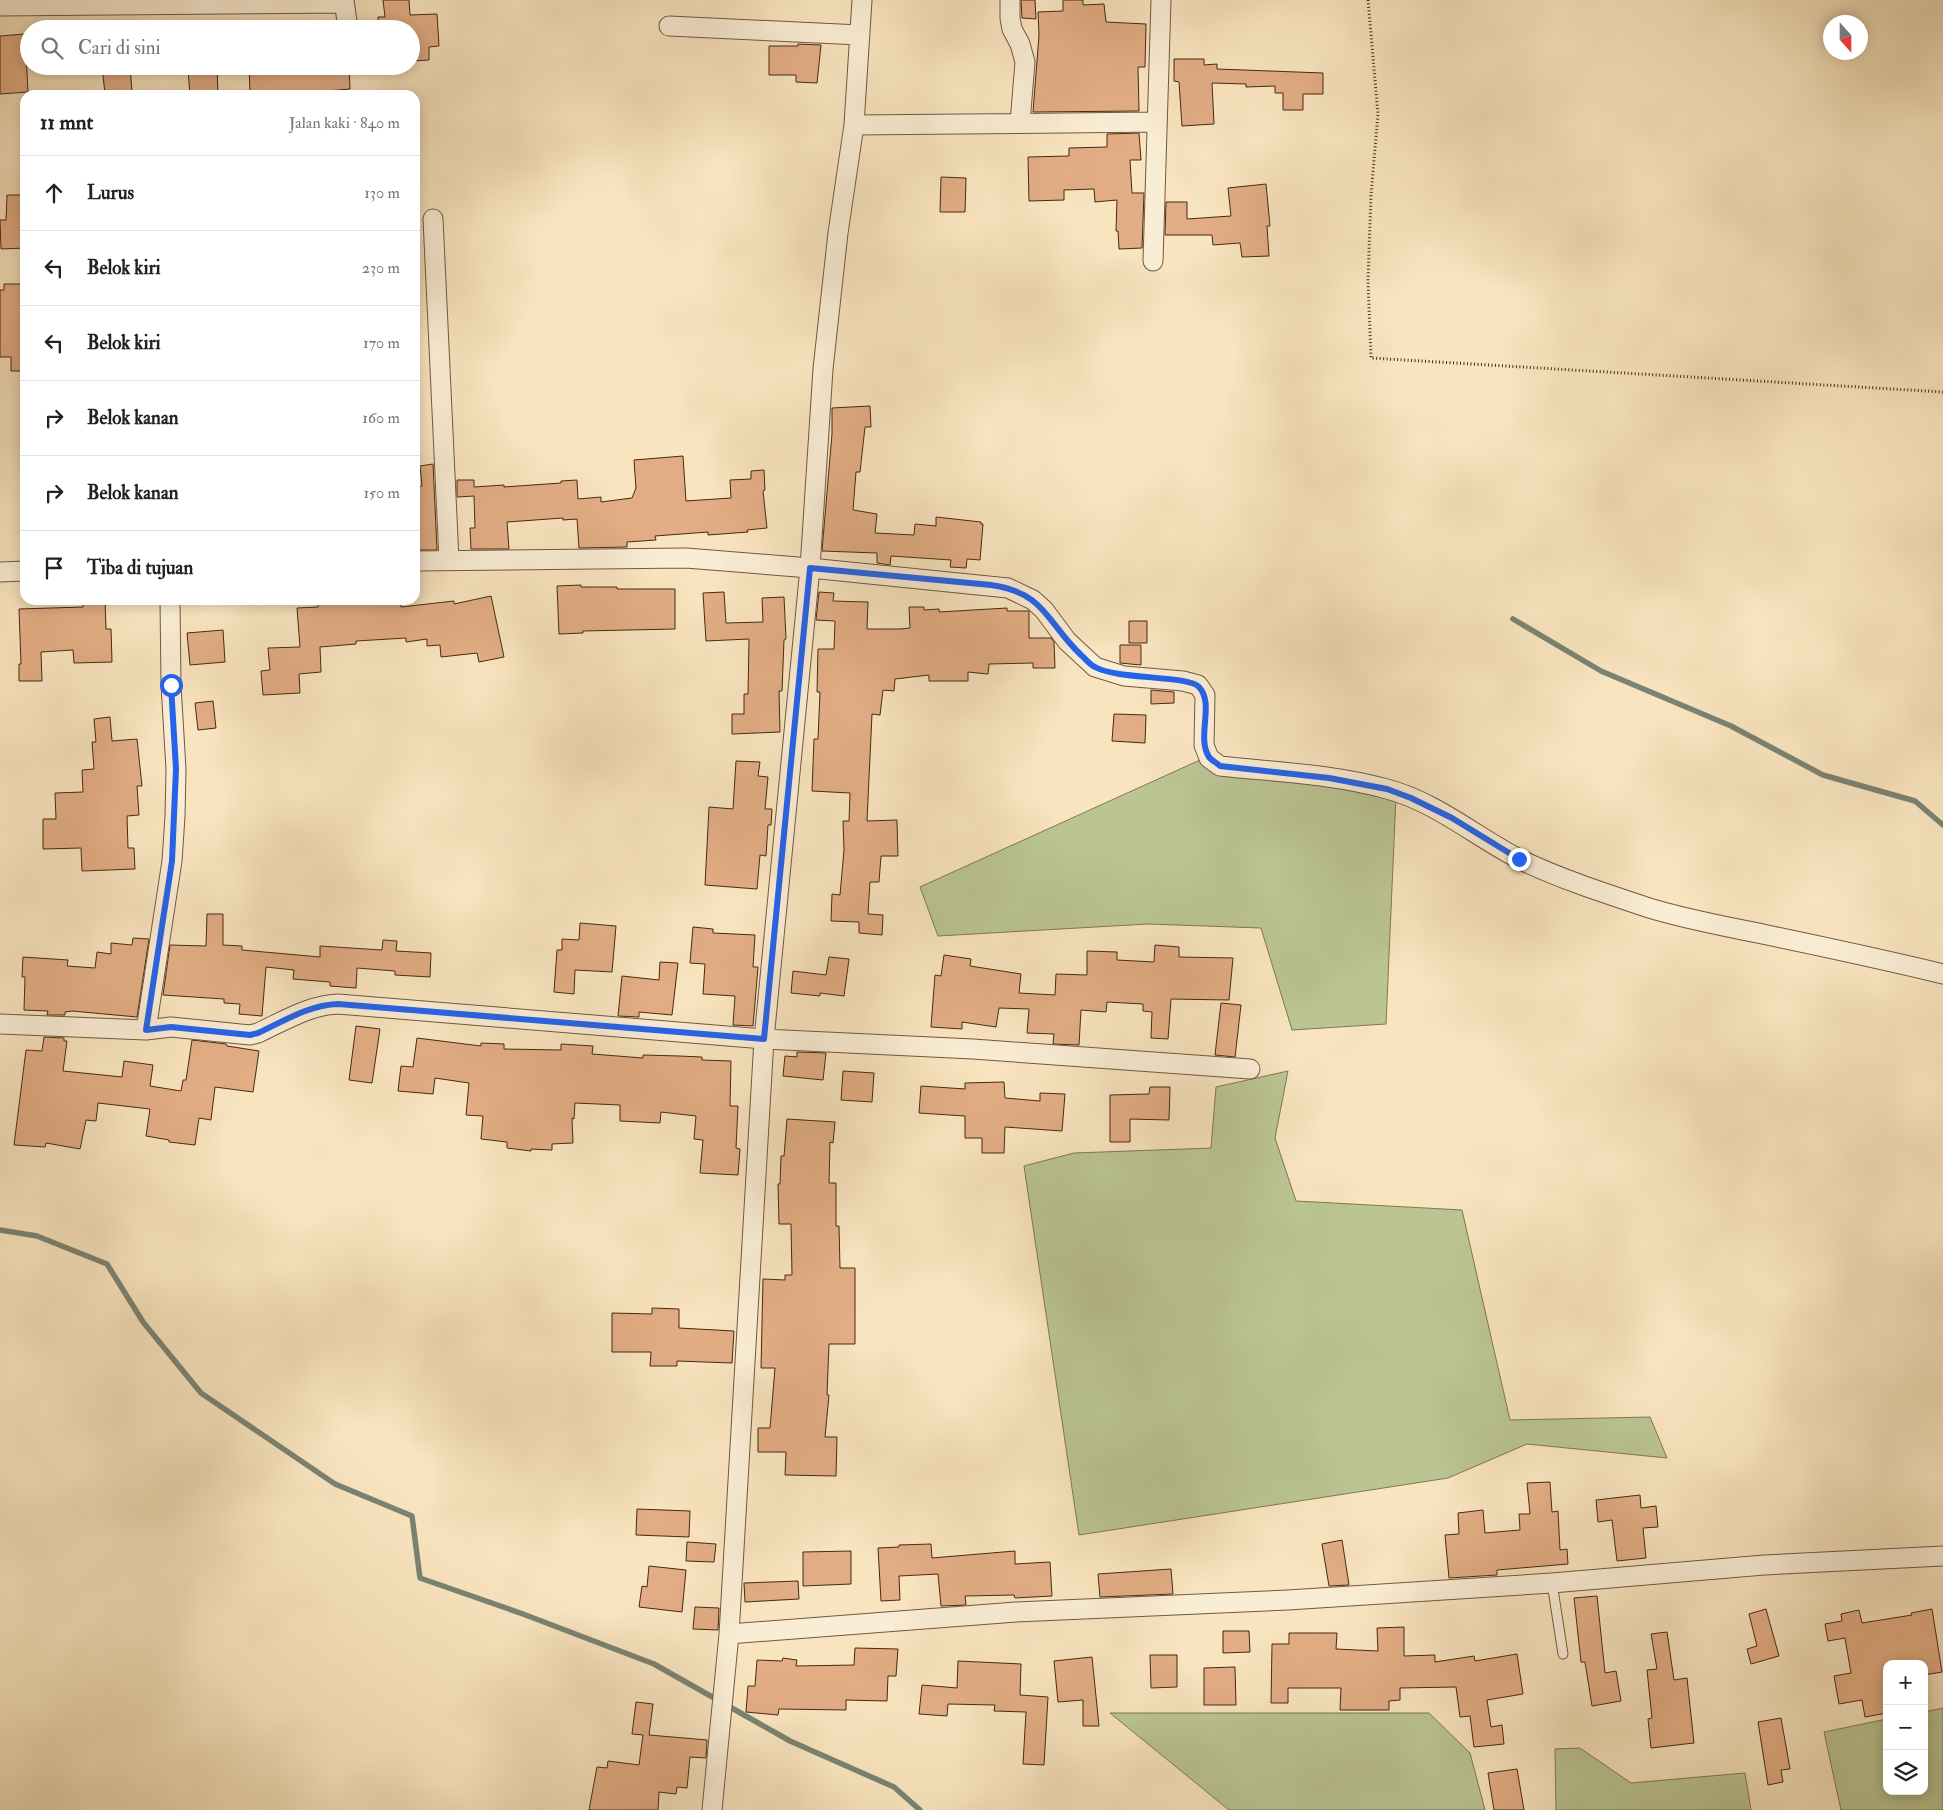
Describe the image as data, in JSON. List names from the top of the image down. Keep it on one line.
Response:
{"north":"bottom","page":{"search":"Cari di sini","heading":["11 mnt","Jalan kaki · 840 m"],"list":[["Lurus","130 m"],["Belok kiri","230 m"],["Belok kiri","170 m"],["Belok kanan","160 m"],["Belok kanan","150 m"],"Tiba di tujuan"],"map_buttons":["+","−"]}}
